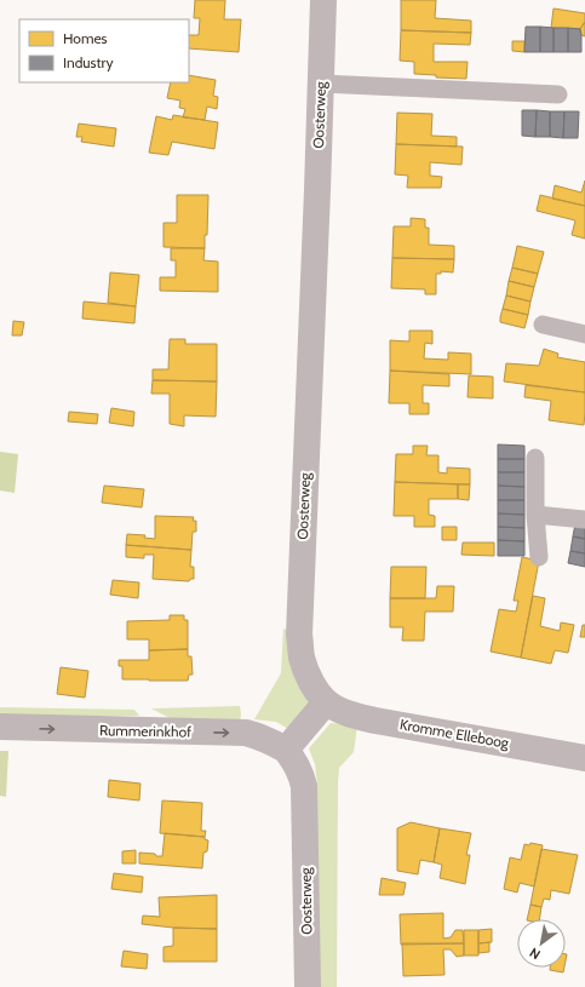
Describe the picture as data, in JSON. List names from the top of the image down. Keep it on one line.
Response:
{"streets":{"street":["Oosterweg","Rummerinkhof","Kromme Elleboog"]},"crossings":[["Oosterweg","Rummerinkhof"],["Oosterweg","Kromme Elleboog"]],"one_way":["Rummerinkhof"],"legend":["Homes","Industry"],"north":"bottom left"}
